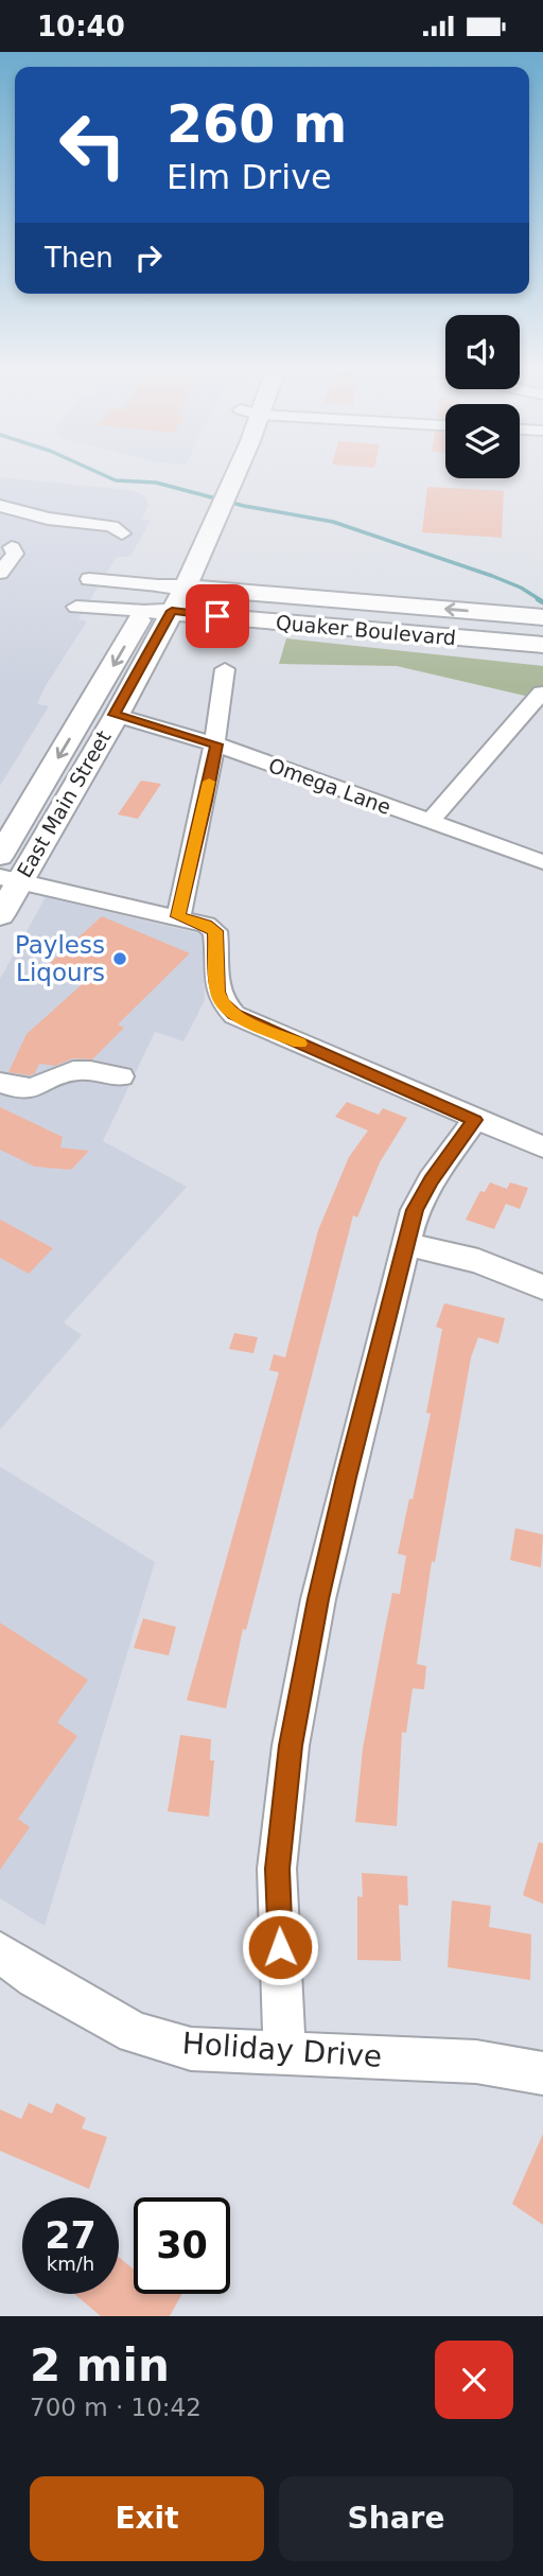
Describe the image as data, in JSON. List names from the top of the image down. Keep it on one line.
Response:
{"streets":{"main road":["Quaker Boulevard","East Main Street"],"street":["Omega Lane","Holiday Drive"]},"crossings":[["Quaker Boulevard","East Main Street"],["Omega Lane","East Main Street"]],"places":["Payless Liqours"],"page":{"status":"10:40","turn":["260 m","Elm Drive"],"then":"Then","speed":"27 km/h","limit":"30","heading":["2 min","700 m · 10:42"],"buttons":["Exit","Share"]}}
